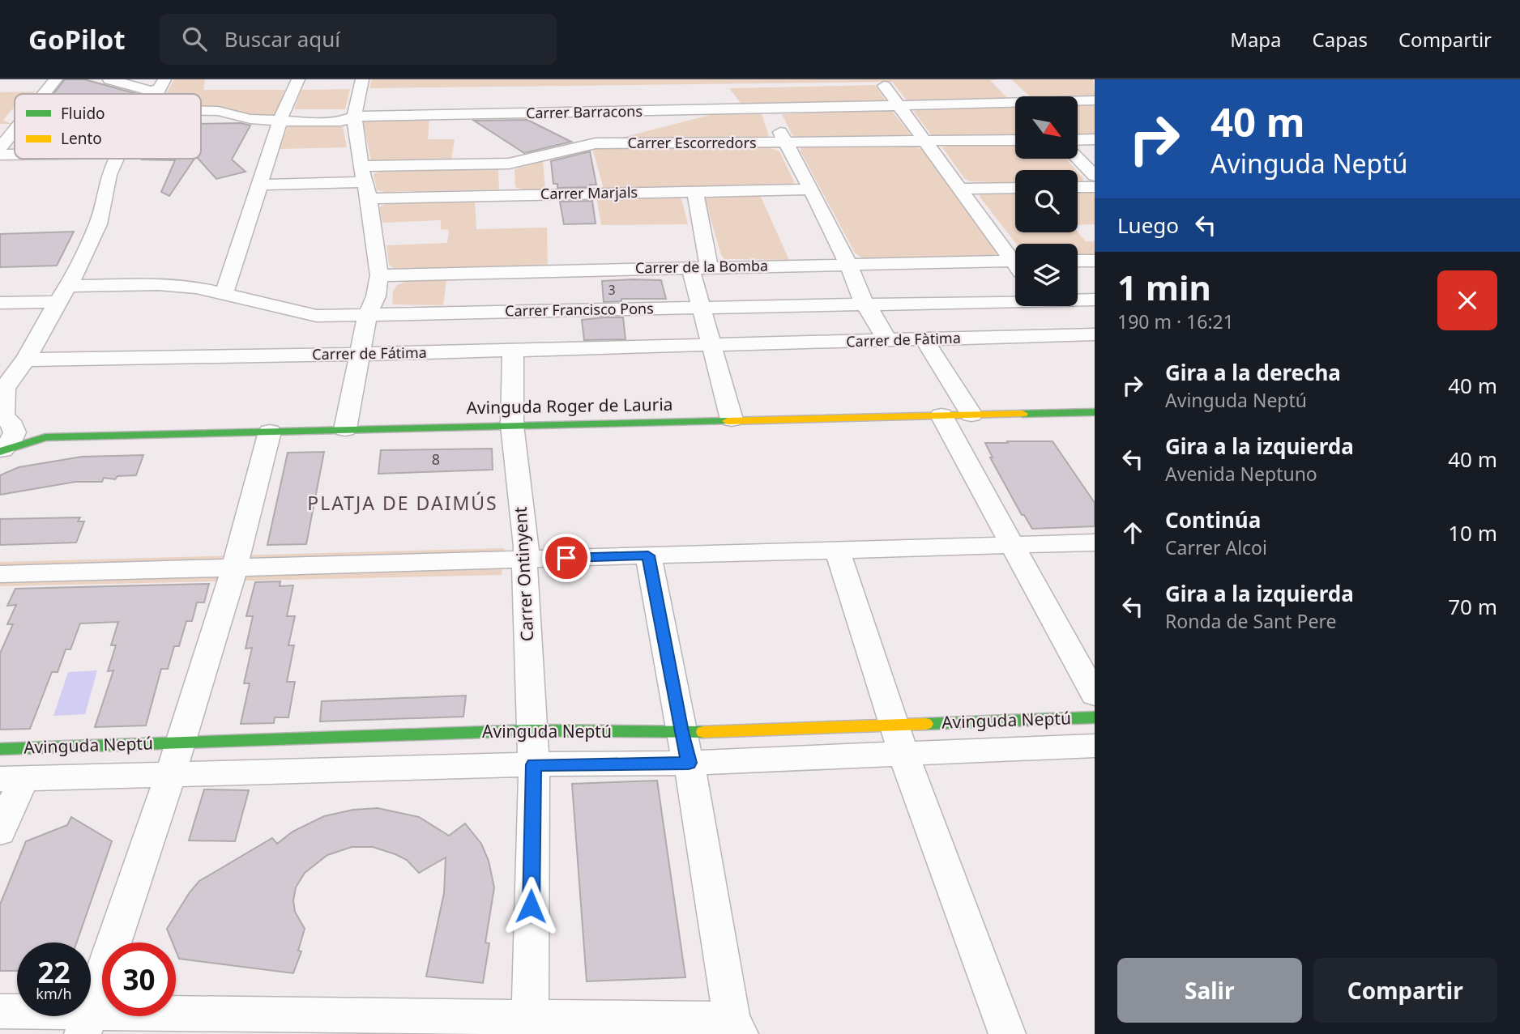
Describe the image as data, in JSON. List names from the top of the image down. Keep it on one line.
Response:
{"streets":{"street":["Carrer Barracons","Carrer Escorredors","Carrer Marjals","Carrer de la Bomba","Carrer Francisco Pons","Carrer de Fàtima","Carrer de Fátima","Avinguda Roger de Lauria","Carrer Ontinyent","Avinguda Neptú"]},"crossings":[["Carrer Escorredors","Carrer Marjals"],["Carrer de la Bomba","Carrer Francisco Pons"],["Carrer de Fàtima","Carrer de Fátima"],["Carrer de Fátima","Carrer Ontinyent"],["Avinguda Roger de Lauria","Carrer Ontinyent"],["Carrer Ontinyent","Avinguda Neptú"]],"districts":["PLATJA DE DAIMÚS"],"house_numbers":["3","8"],"legend":["Fluido","Lento"],"north":"bottom right","page":{"header":"GoPilot","search":"Buscar aquí","nav":["Mapa","Capas","Compartir"],"turn":["40 m","Avinguda Neptú"],"then":"Luego","heading":["1 min","190 m · 16:21"],"list":[{"name":"Gira a la derecha","note":"Avinguda Neptú","value":"40 m"},{"name":"Gira a la izquierda","note":"Avenida Neptuno","value":"40 m"},{"name":"Continúa","note":"Carrer Alcoi","value":"10 m"},{"name":"Gira a la izquierda","note":"Ronda de Sant Pere","value":"70 m"}],"speed":"22 km/h","limit":"30","buttons":["Salir","Compartir"]}}
